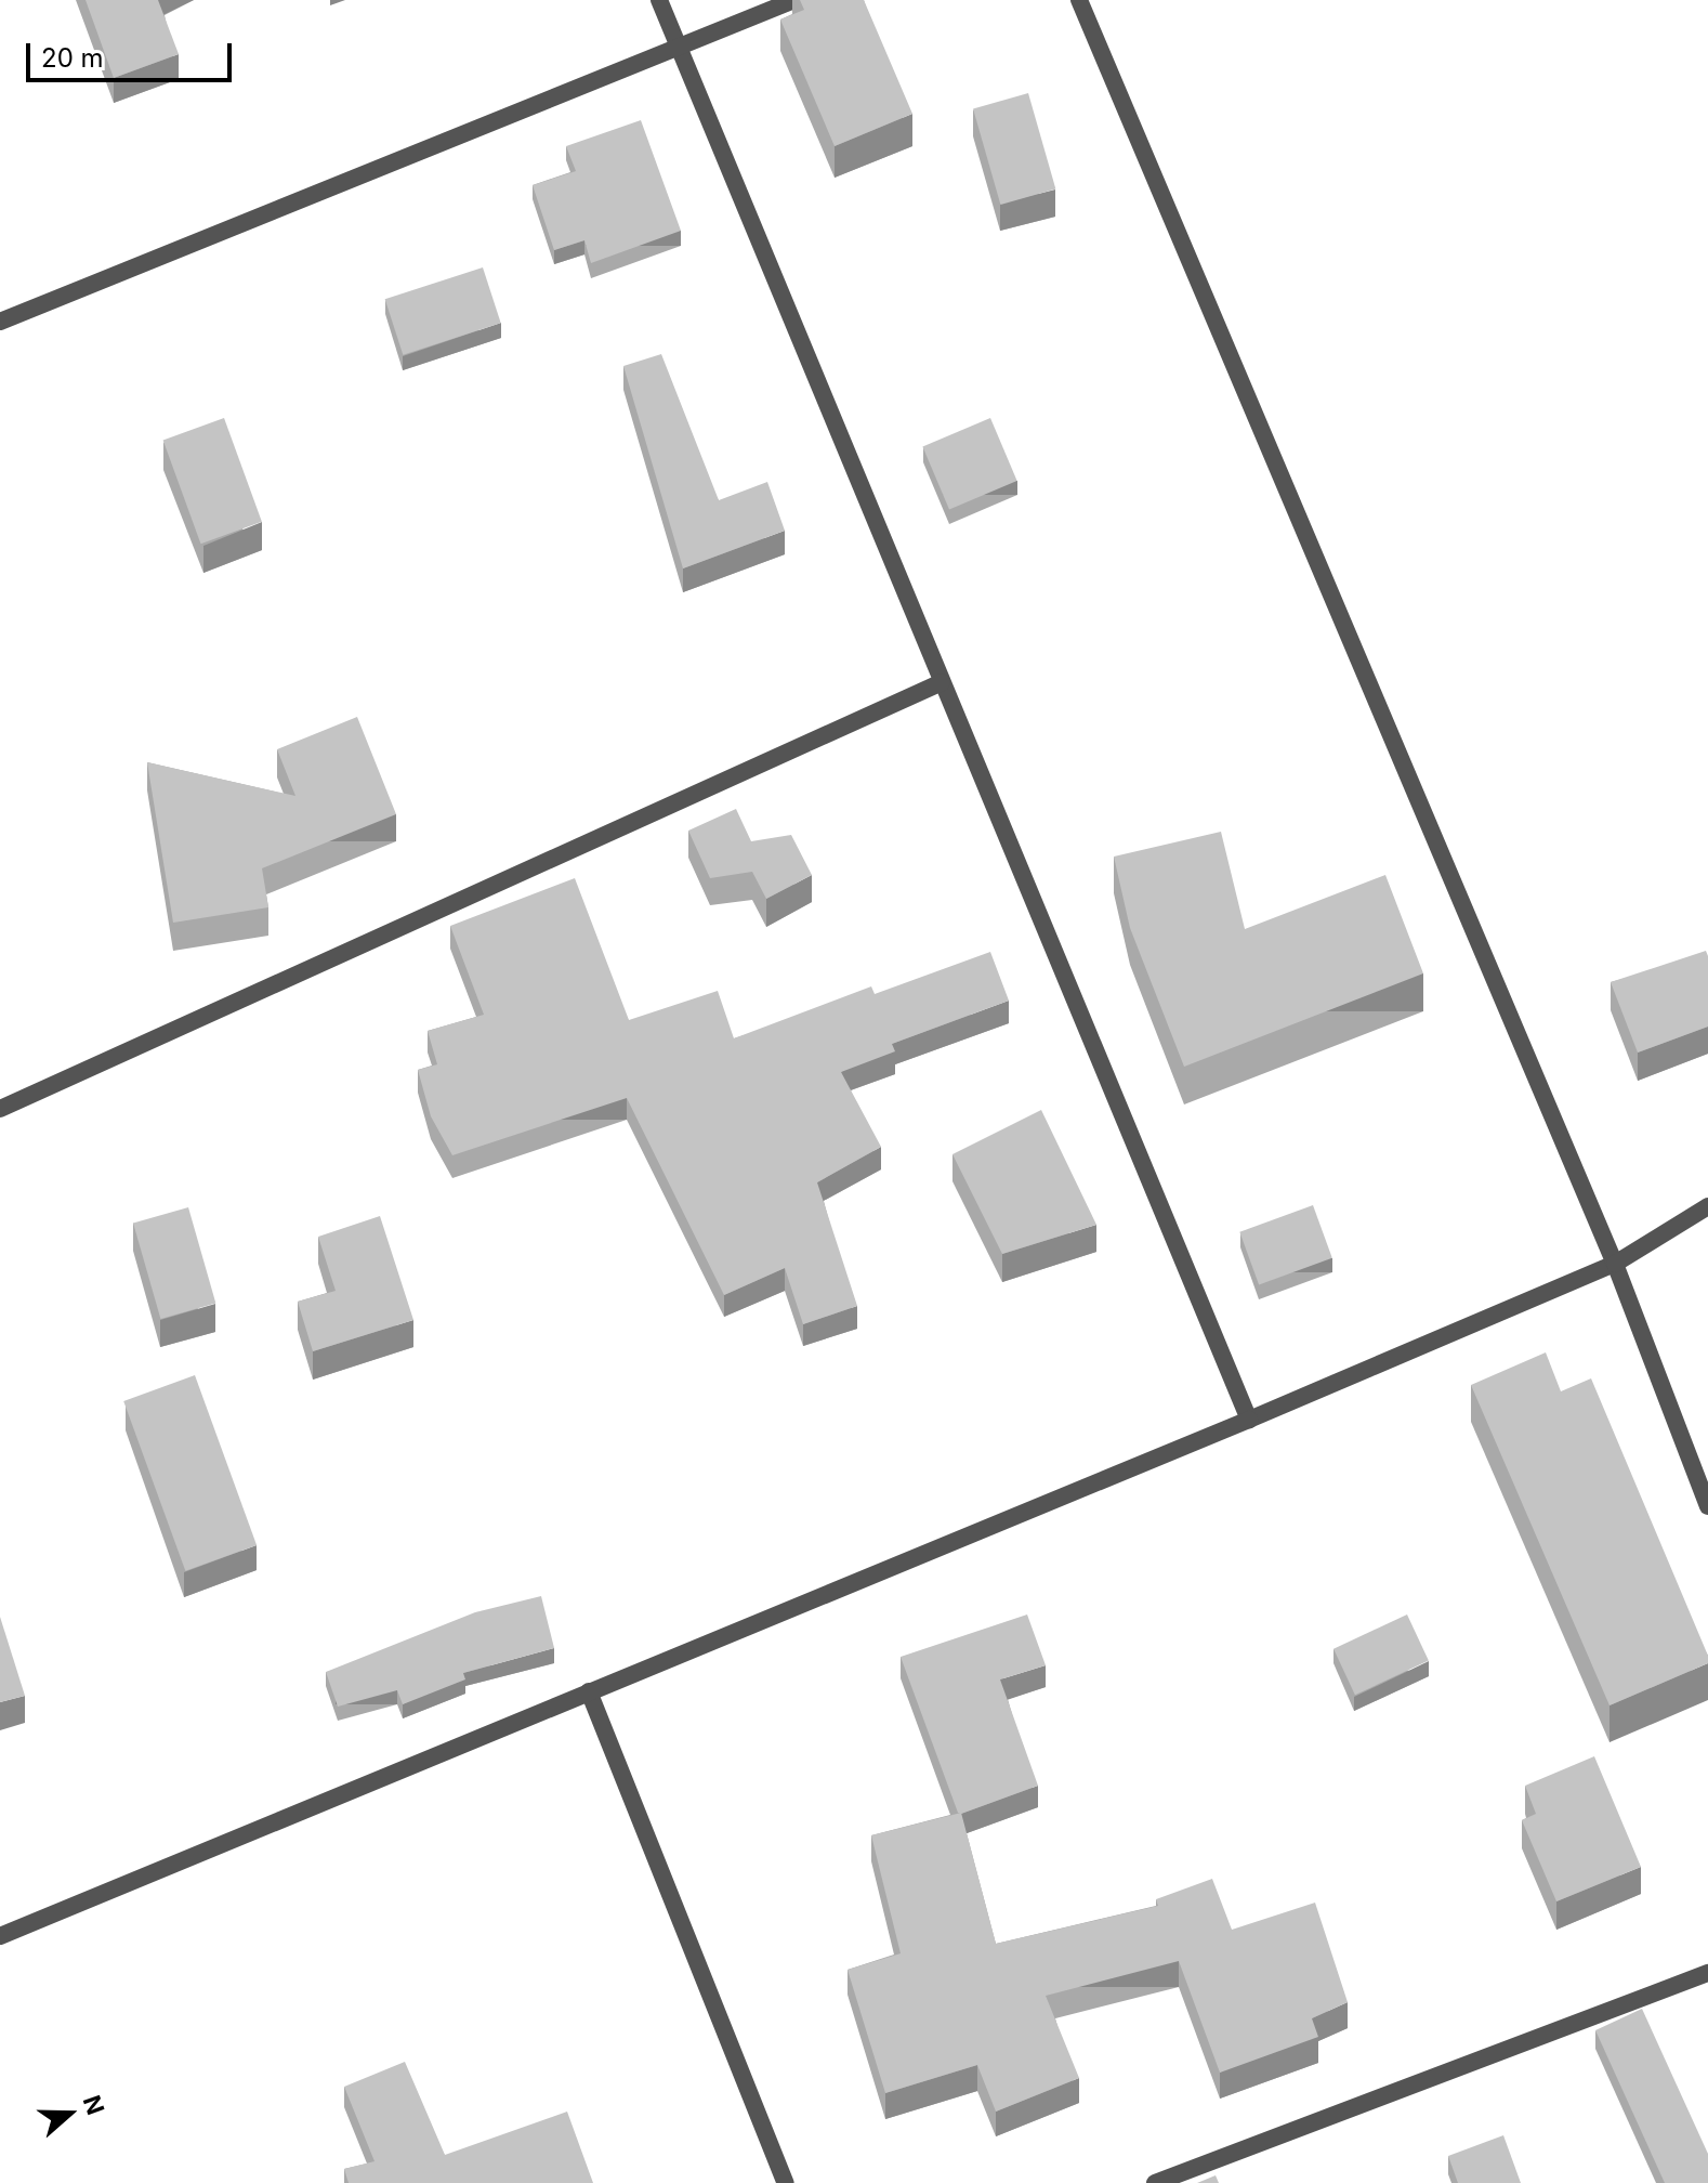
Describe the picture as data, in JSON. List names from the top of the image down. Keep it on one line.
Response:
{"scale_bar":"20 m","north":"right"}
